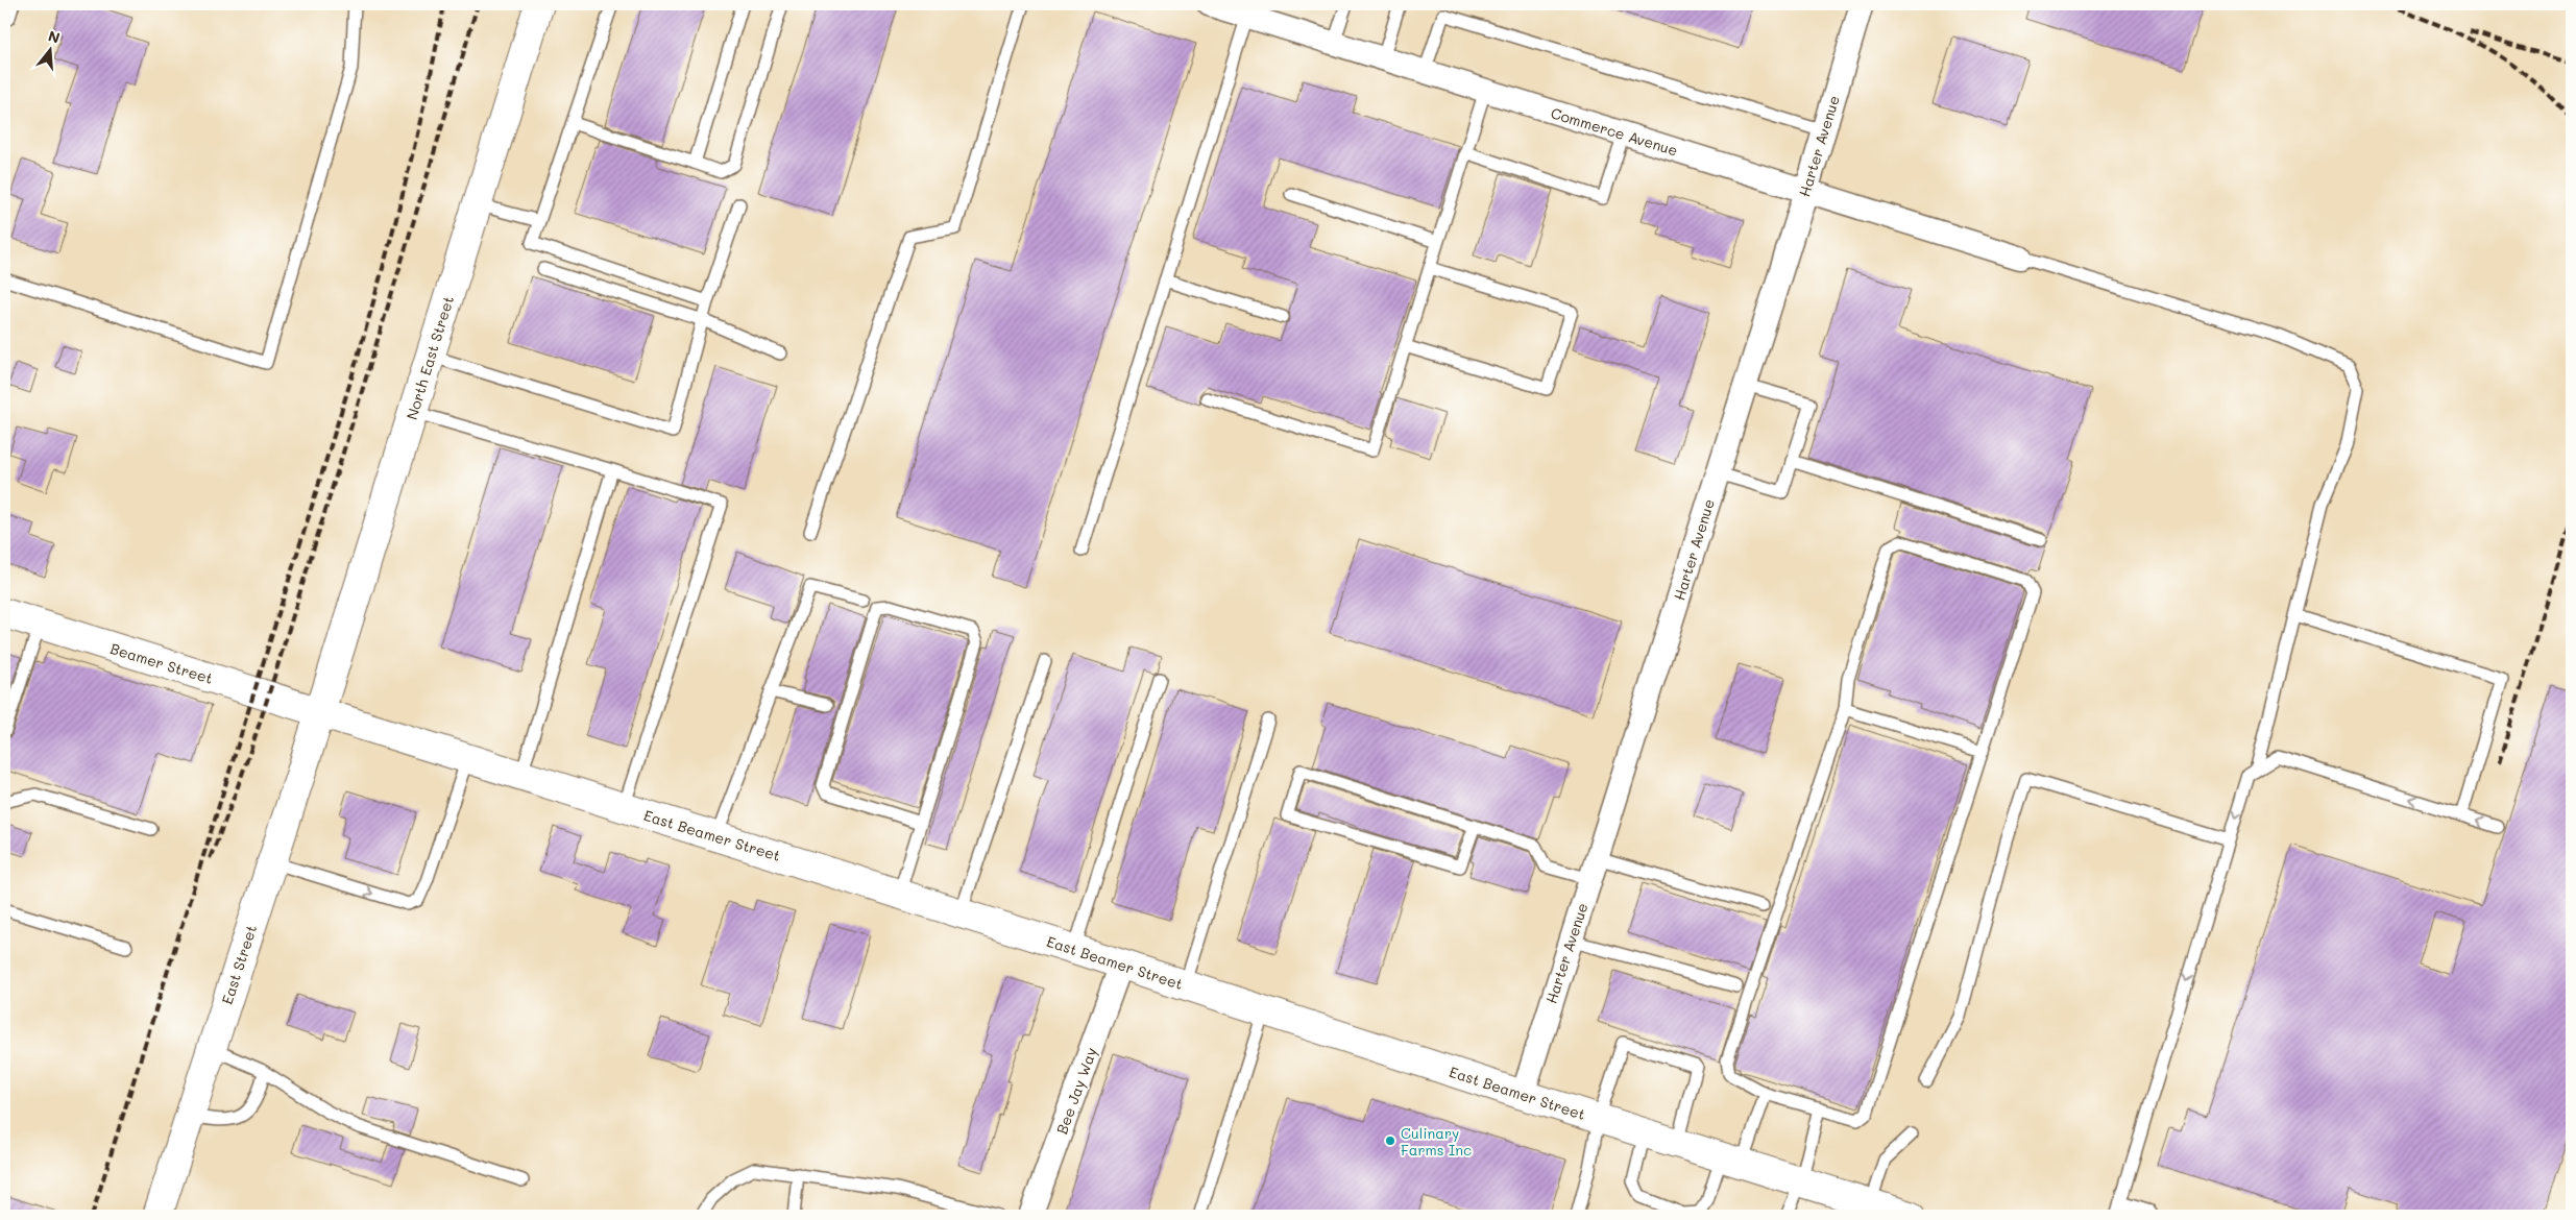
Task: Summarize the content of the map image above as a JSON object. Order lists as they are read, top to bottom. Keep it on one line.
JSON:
{"streets":{"street":["Commerce Avenue","Harter Avenue","North East Street","Beamer Street","East Beamer Street","East Street","Bee Jay Way"]},"crossings":[["Commerce Avenue","Harter Avenue"],["Harter Avenue","East Beamer Street"],["North East Street","Beamer Street"],["North East Street","East Beamer Street"],["North East Street","East Street"],["Beamer Street","East Beamer Street"],["Beamer Street","East Street"],["East Beamer Street","East Street"],["East Beamer Street","Bee Jay Way"]],"places":["Culinary Farms Inc"],"north":"top"}
